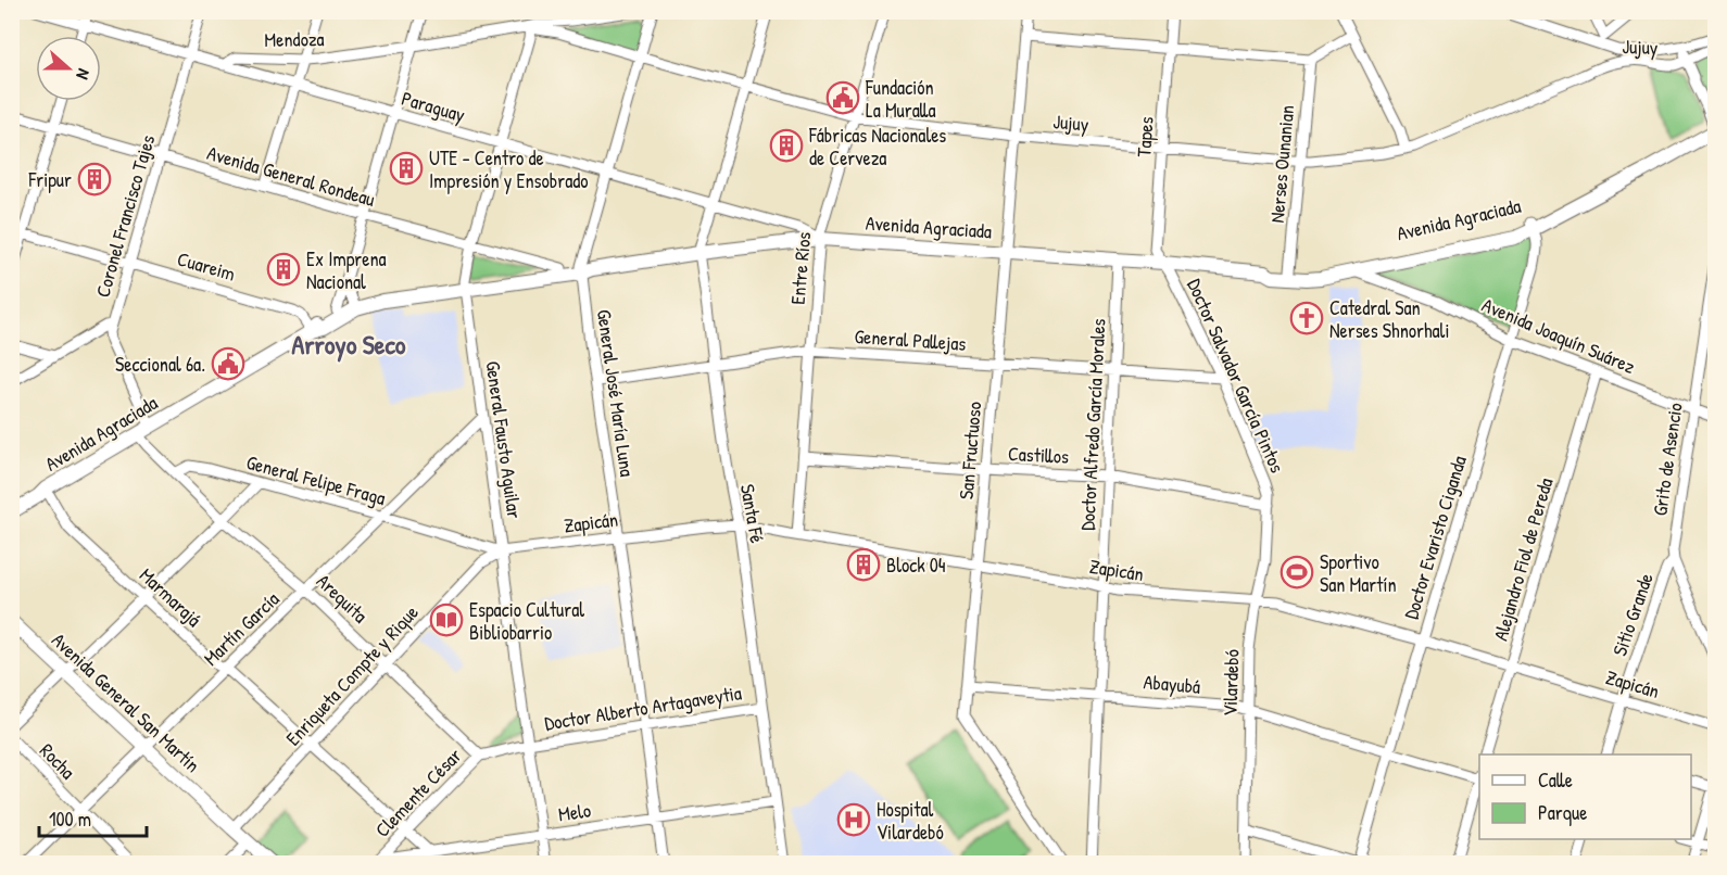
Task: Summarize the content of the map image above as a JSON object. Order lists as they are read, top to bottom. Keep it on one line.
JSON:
{"streets":{"main road":["Avenida Agraciada","Avenida General San Martín"],"street":["Mendoza","Jujuy","Paraguay","Tapes","Nerses Ounanian","Avenida General Rondeau","Coronel Francisco Tajes","Cuareim","Entre Ríos","Avenida Joaquín Suárez","General Pallejas","Doctor Salvador García Pintos","General José María Luna","Doctor Alfredo García Morales","General Fausto Aguilar","San Fructuoso","Castillos","Grito de Asencio","General Felipe Fraga","Santa Fé","Zapicán","Doctor Evaristo Ciganda","Alejandro Fiol de Pereda","Marmarajá","Arequita","Sitio Grande","Martín García","Enriqueta Compte y Rique","Vilardebó","Abayubá","Doctor Alberto Artagaveytia","Rocha","Clemente César","Melo"]},"crossings":[["Mendoza","Jujuy"],["Mendoza","Paraguay"],["Mendoza","General Fausto Aguilar"],["Jujuy","Tapes"],["Jujuy","Nerses Ounanian"],["Jujuy","Entre Ríos"],["Jujuy","General José María Luna"],["Jujuy","General Fausto Aguilar"],["Jujuy","San Fructuoso"],["Jujuy","Santa Fé"],["Paraguay","Coronel Francisco Tajes"],["Paraguay","Avenida Agraciada"],["Paraguay","Entre Ríos"],["Paraguay","General José María Luna"],["Paraguay","General Fausto Aguilar"],["Paraguay","Santa Fé"],["Tapes","Avenida Agraciada"],["Tapes","Doctor Salvador García Pintos"],["Nerses Ounanian","Avenida Agraciada"],["Avenida General Rondeau","Coronel Francisco Tajes"],["Avenida General Rondeau","Avenida Agraciada"],["Avenida General Rondeau","General Fausto Aguilar"],["Coronel Francisco Tajes","Avenida Agraciada"],["Coronel Francisco Tajes","Cuareim"],["Avenida Agraciada","Cuareim"],["Avenida Agraciada","Entre Ríos"],["Avenida Agraciada","Avenida Joaquín Suárez"],["Avenida Agraciada","Doctor Salvador García Pintos"],["Avenida Agraciada","General José María Luna"],["Avenida Agraciada","Doctor Alfredo García Morales"],["Avenida Agraciada","General Fausto Aguilar"],["Avenida Agraciada","San Fructuoso"],["Avenida Agraciada","Santa Fé"],["Avenida Agraciada","Doctor Evaristo Ciganda"],["Avenida Agraciada","Marmarajá"],["Entre Ríos","General Pallejas"],["Entre Ríos","Castillos"],["Entre Ríos","Zapicán"],["Avenida Joaquín Suárez","Grito de Asencio"],["Avenida Joaquín Suárez","Doctor Evaristo Ciganda"],["Avenida Joaquín Suárez","Alejandro Fiol de Pereda"],["General Pallejas","Doctor Salvador García Pintos"],["General Pallejas","General José María Luna"],["General Pallejas","Doctor Alfredo García Morales"],["General Pallejas","San Fructuoso"],["General Pallejas","Santa Fé"],["Doctor Salvador García Pintos","Castillos"],["Doctor Salvador García Pintos","Vilardebó"],["General José María Luna","Zapicán"],["General José María Luna","Doctor Alberto Artagaveytia"],["General José María Luna","Melo"],["Doctor Alfredo García Morales","Castillos"],["Doctor Alfredo García Morales","Zapicán"],["Doctor Alfredo García Morales","Abayubá"],["General Fausto Aguilar","General Felipe Fraga"],["General Fausto Aguilar","Zapicán"],["General Fausto Aguilar","Martín García"],["General Fausto Aguilar","Enriqueta Compte y Rique"],["General Fausto Aguilar","Doctor Alberto Artagaveytia"],["General Fausto Aguilar","Clemente César"],["General Fausto Aguilar","Melo"],["San Fructuoso","Castillos"],["San Fructuoso","Zapicán"],["San Fructuoso","Abayubá"],["Castillos","Vilardebó"],["Grito de Asencio","Sitio Grande"],["General Felipe Fraga","Zapicán"],["General Felipe Fraga","Arequita"],["General Felipe Fraga","Martín García"],["General Felipe Fraga","Enriqueta Compte y Rique"],["Santa Fé","Zapicán"],["Santa Fé","Doctor Alberto Artagaveytia"],["Santa Fé","Melo"],["Zapicán","Doctor Evaristo Ciganda"],["Zapicán","Alejandro Fiol de Pereda"],["Zapicán","Sitio Grande"],["Zapicán","Enriqueta Compte y Rique"],["Zapicán","Vilardebó"],["Doctor Evaristo Ciganda","Abayubá"],["Marmarajá","Martín García"],["Marmarajá","Enriqueta Compte y Rique"],["Marmarajá","Clemente César"],["Marmarajá","Melo"],["Arequita","Martín García"],["Arequita","Enriqueta Compte y Rique"],["Arequita","Clemente César"],["Martín García","Avenida General San Martín"],["Martín García","Rocha"],["Enriqueta Compte y Rique","Avenida General San Martín"],["Vilardebó","Abayubá"],["Doctor Alberto Artagaveytia","Clemente César"],["Clemente César","Melo"]],"districts":["Arroyo Seco"],"places":{"public building":["Fundación La Muralla","Seccional 6a."],"building":["Fábricas Nacionales de Cerveza","UTE - Centro de Impresión y Ensobrado","Fripur","Ex Imprena Nacional","Block 04"],"church":["Catedral San Nerses Shnorhali"],"sports":["Sportivo San Martín"],"library":["Espacio Cultural Bibliobarrio"],"hospital":["Hospital Vilardebó"]},"legend":["Calle","Parque"],"scale_bar":"100 m","north":"right"}
